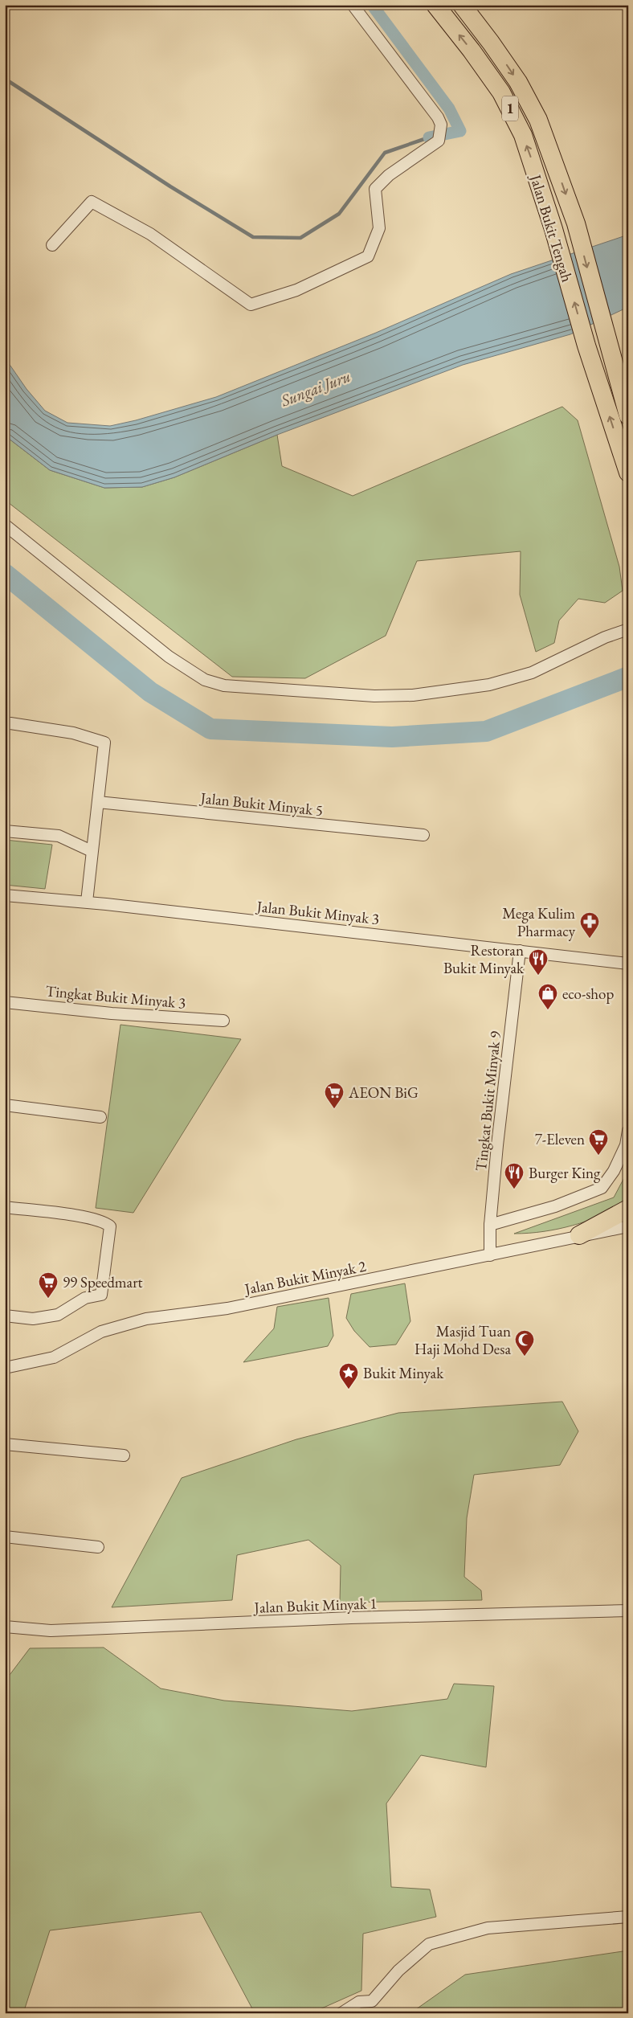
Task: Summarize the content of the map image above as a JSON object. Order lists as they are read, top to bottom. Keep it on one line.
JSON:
{"streets":{"highway":["1","Jalan Bukit Tengah"],"street":["Jalan Bukit Minyak 5","Jalan Bukit Minyak 3","Tingkat Bukit Minyak 3","Tingkat Bukit Minyak 9","Jalan Bukit Minyak 2","Jalan Bukit Minyak 1"]},"crossings":[["Jalan Bukit Minyak 3","Tingkat Bukit Minyak 9"],["Tingkat Bukit Minyak 9","Jalan Bukit Minyak 2"]],"water":["Sungai Juru"],"places":{"pharmacy":["Mega Kulim Pharmacy"],"restaurant":["Restoran Bukit Minyak","Burger King"],"shop":["eco-shop"],"supermarket":["AEON BiG","7-Eleven","99 Speedmart"],"mosque":["Masjid Tuan Haji Mohd Desa"],"place":["Bukit Minyak"]}}
